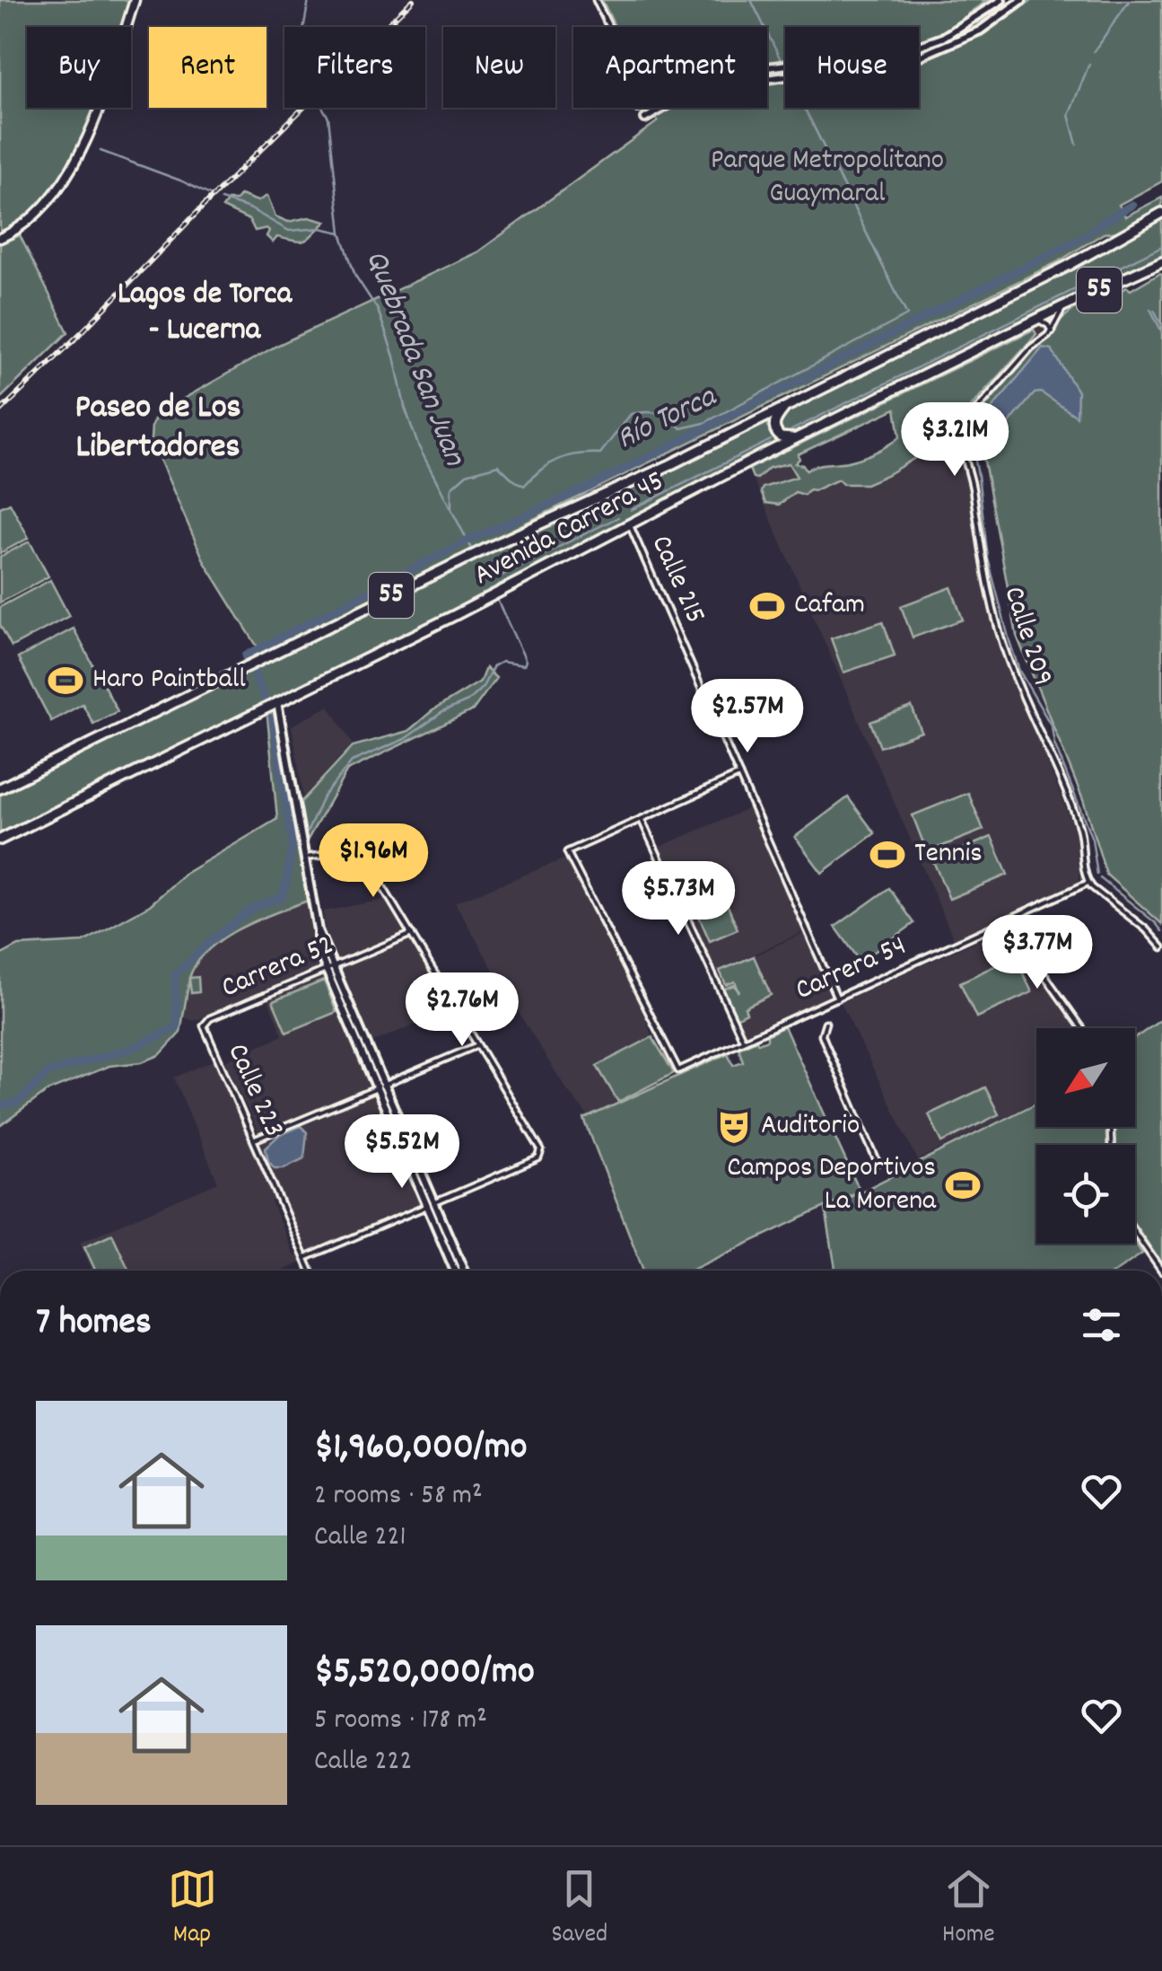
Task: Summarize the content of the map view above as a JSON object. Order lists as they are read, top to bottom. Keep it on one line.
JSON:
{"streets":{"highway":["55","Avenida Carrera 45"],"street":["Calle 215","Calle 209","Carrera 52","Carrera 54","Calle 223"]},"crossings":[["Avenida Carrera 45","Calle 215"],["Avenida Carrera 45","Calle 209"],["Calle 215","Carrera 54"],["Calle 209","Carrera 54"],["Carrera 52","Calle 223"]],"districts":["Lagos de Torca - Lucerna","Paseo de Los Libertadores"],"water":["Quebrada San Juan","Río Torca"],"parks":["Parque Metropolitano Guaymaral"],"places":{"sports":["Cafam","Haro Paintball","Tennis","Campos Deportivos La Morena"],"theatre":["Auditorio"]},"north":"bottom left","page":{"chip":["Buy","Rent","Filters","New","Apartment","House"],"price":["$3.21M","$2.57M","$1.96M","$5.73M","$3.77M","$2.76M","$5.52M"],"heading":"7 homes","list":[{"name":"$1,960,000/mo","note":"2 rooms · 58 m² · Calle 221"},{"name":"$5,520,000/mo","note":"5 rooms · 178 m² · Calle 222"}],"tabs":["Map","Saved","Home"]}}
